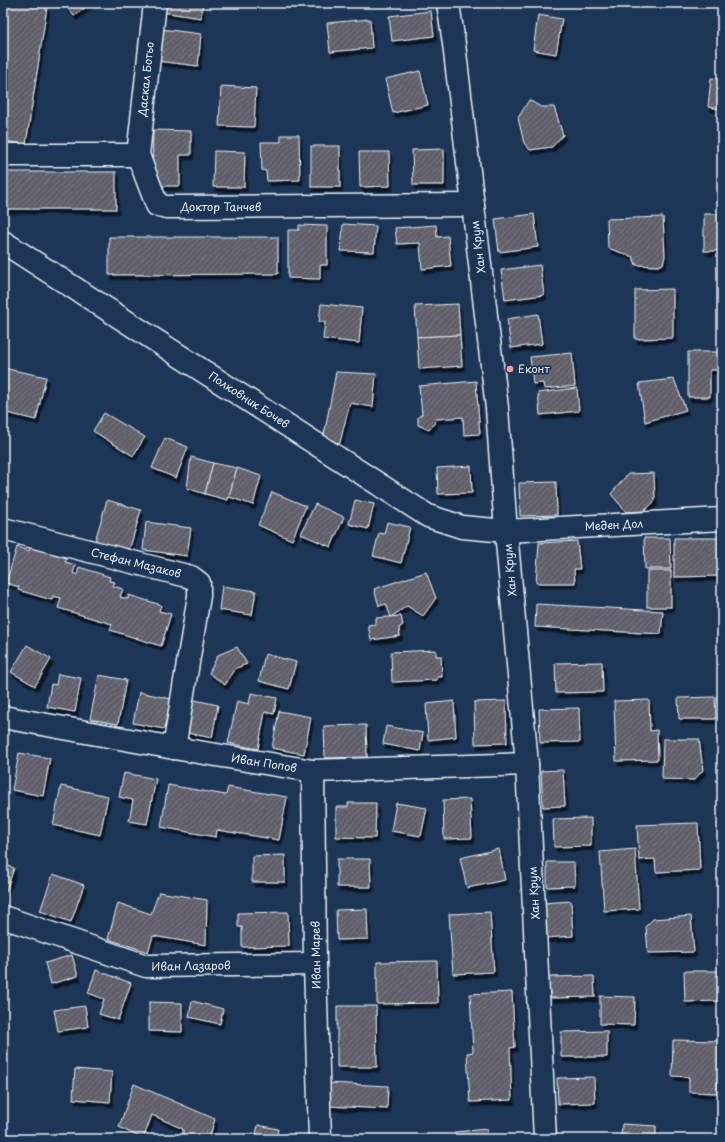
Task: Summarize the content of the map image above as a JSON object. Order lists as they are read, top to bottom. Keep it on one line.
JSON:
{"streets":{"street":["Даскал Ботьо","Доктор Танчев","Хан Крум","Полковник Бочев","Меден Дол","Стефан Мазаков","Иван Попов","Иван Марев","Иван Лазаров"]},"crossings":[["Даскал Ботьо","Доктор Танчев"],["Доктор Танчев","Хан Крум"],["Хан Крум","Полковник Бочев"],["Хан Крум","Меден Дол"],["Хан Крум","Иван Попов"],["Полковник Бочев","Меден Дол"],["Стефан Мазаков","Иван Попов"],["Иван Попов","Иван Марев"],["Иван Марев","Иван Лазаров"]],"places":["Еконт"]}
